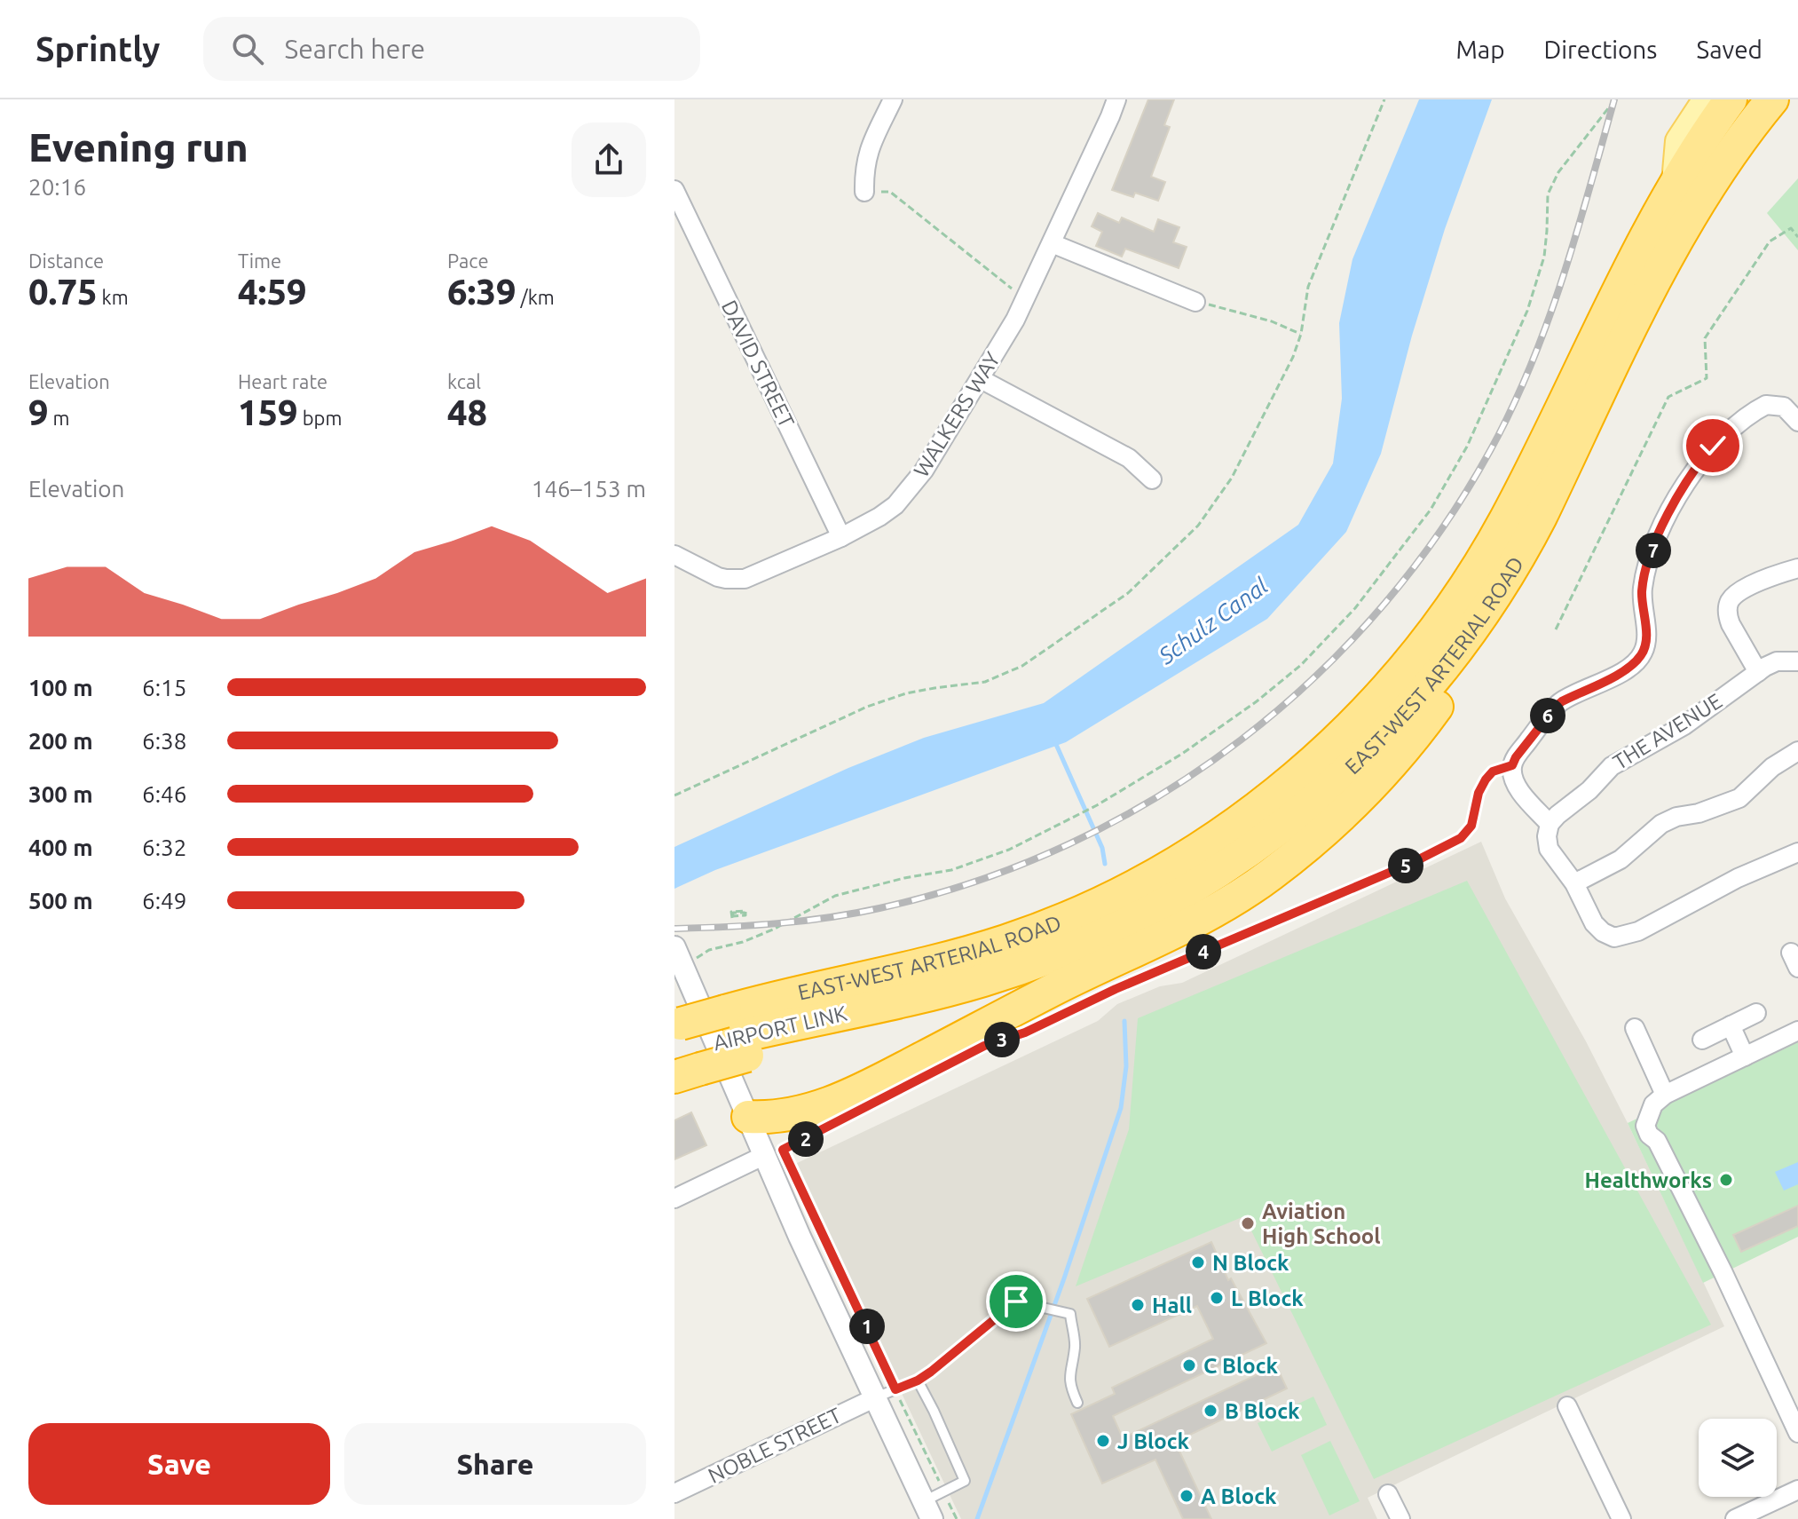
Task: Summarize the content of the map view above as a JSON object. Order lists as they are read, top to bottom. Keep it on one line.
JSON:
{"streets":{"highway":["EAST-WEST ARTERIAL ROAD","AIRPORT LINK"],"street":["DAVID STREET","WALKERS WAY","THE AVENUE","NOBLE STREET"]},"crossings":[["DAVID STREET","WALKERS WAY"],["EAST-WEST ARTERIAL ROAD","AIRPORT LINK"]],"water":["Schulz Canal"],"places":["Healthworks","Aviation High School","N Block","L Block","Hall","C Block","B Block","J Block","A Block"],"page":{"header":"Sprintly","search":"Search here","nav":["Map","Directions","Saved"],"heading":["Evening run","20:16"],"stats":[["Distance","0.75 km"],["Time","4:59"],["Pace","6:39 /km"],["Elevation","9 m"],["Heart rate","159 bpm"],["kcal","48"]],"chart":["Elevation","146–153 m"],"pins":["7","6","5","4","3","2","1"],"list":[{"name":"100 m","note":"6:15"},{"name":"200 m","note":"6:38"},{"name":"300 m","note":"6:46"},{"name":"400 m","note":"6:32"},{"name":"500 m","note":"6:49"}],"buttons":["Save","Share"]}}
